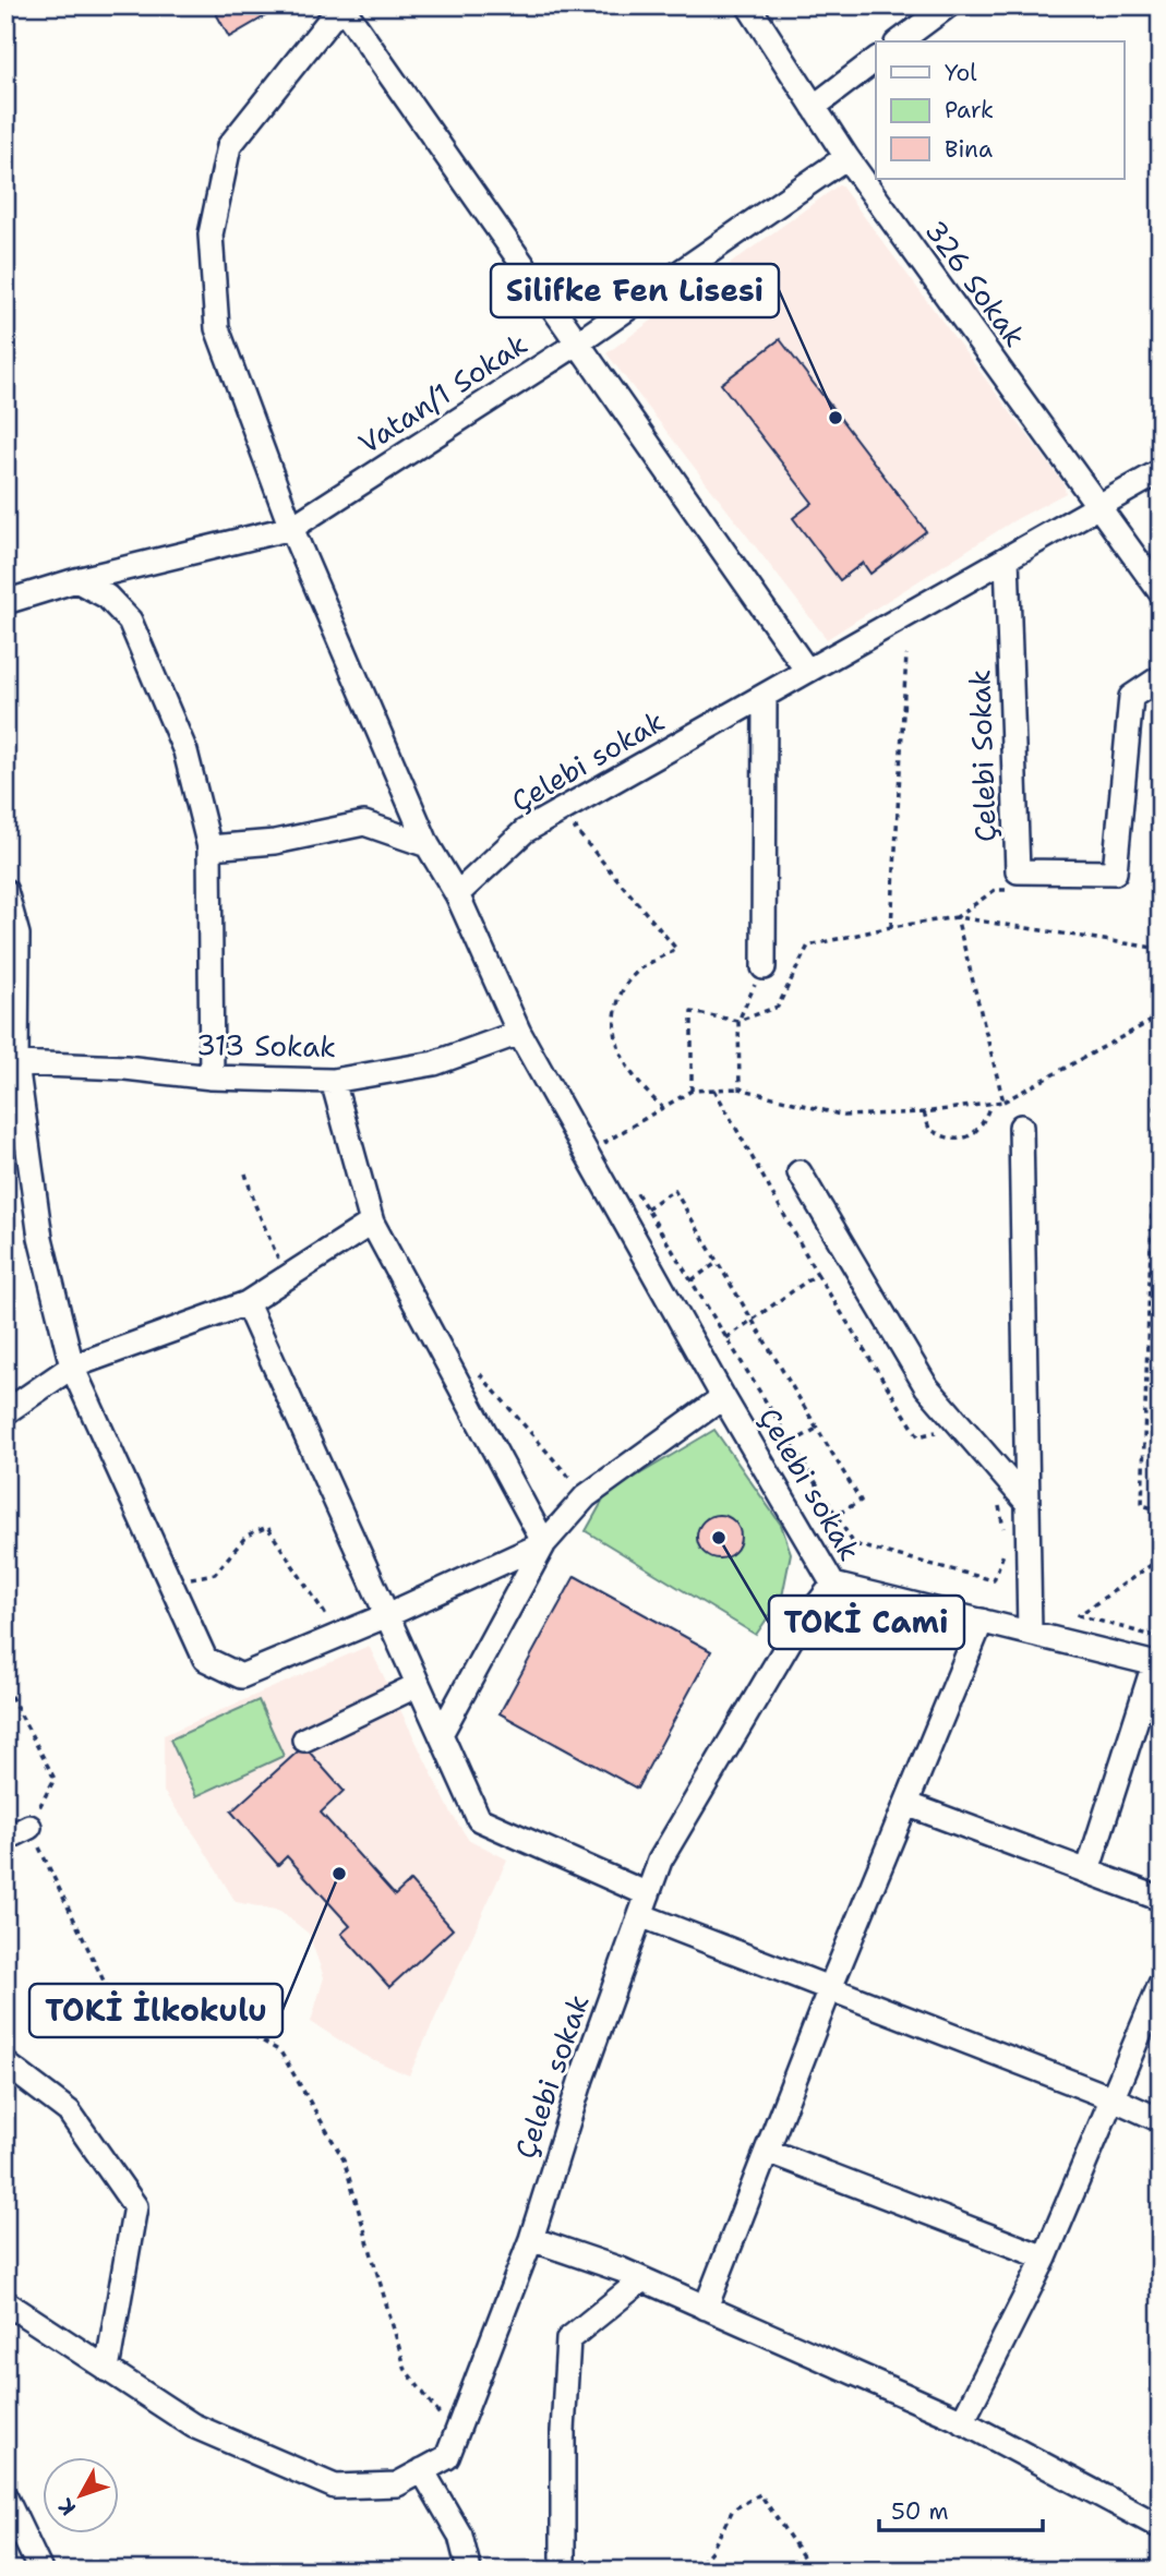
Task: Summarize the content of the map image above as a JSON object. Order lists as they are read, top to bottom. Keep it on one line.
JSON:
{"streets":{"street":["326 Sokak","Vatan/1 Sokak","Çelebi Sokak","Çelebi sokak","313 Sokak"]},"crossings":[["326 Sokak","Vatan/1 Sokak"],["326 Sokak","Çelebi sokak"],["Çelebi Sokak","Çelebi sokak"],["Çelebi sokak","313 Sokak"]],"places":["Silifke Fen Lisesi","TOKİ Cami","TOKİ İlkokulu"],"legend":["Yol","Park","Bina"],"scale_bar":"50 m","north":"bottom left"}
